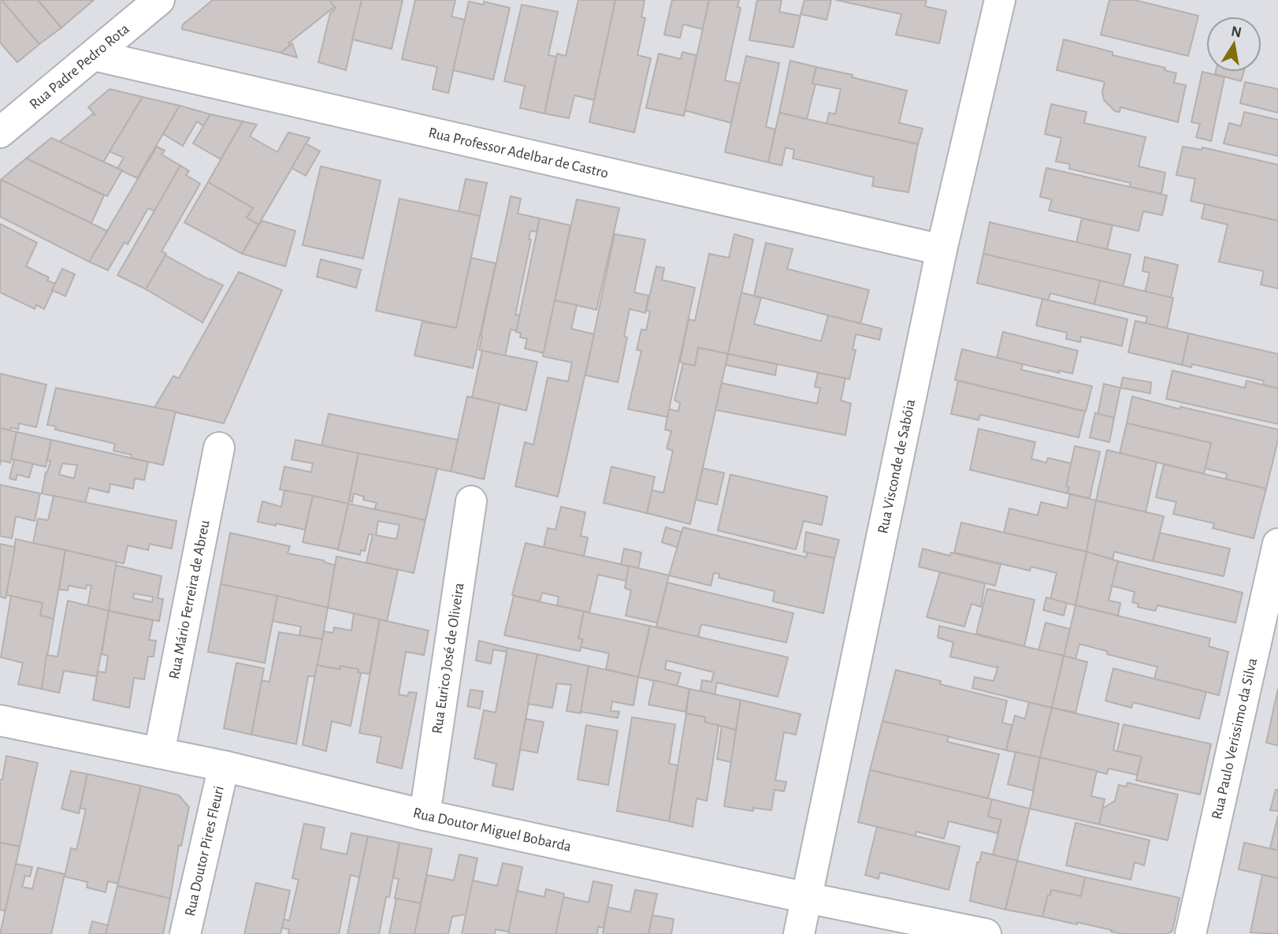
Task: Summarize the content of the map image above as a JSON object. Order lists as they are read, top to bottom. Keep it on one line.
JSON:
{"streets":{"street":["Rua Padre Pedro Rota","Rua Professor Adelbar de Castro","Rua Visconde de Sabóia","Rua Mário Ferreira de Abreu","Rua Eurico José de Oliveira","Rua Paulo Verissimo da Silva","Rua Doutor Miguel Bobarda","Rua Doutor Pires Fleuri"]},"crossings":[["Rua Padre Pedro Rota","Rua Professor Adelbar de Castro"],["Rua Professor Adelbar de Castro","Rua Visconde de Sabóia"],["Rua Visconde de Sabóia","Rua Doutor Miguel Bobarda"],["Rua Mário Ferreira de Abreu","Rua Doutor Miguel Bobarda"],["Rua Eurico José de Oliveira","Rua Doutor Miguel Bobarda"],["Rua Doutor Miguel Bobarda","Rua Doutor Pires Fleuri"]],"north":"top"}
